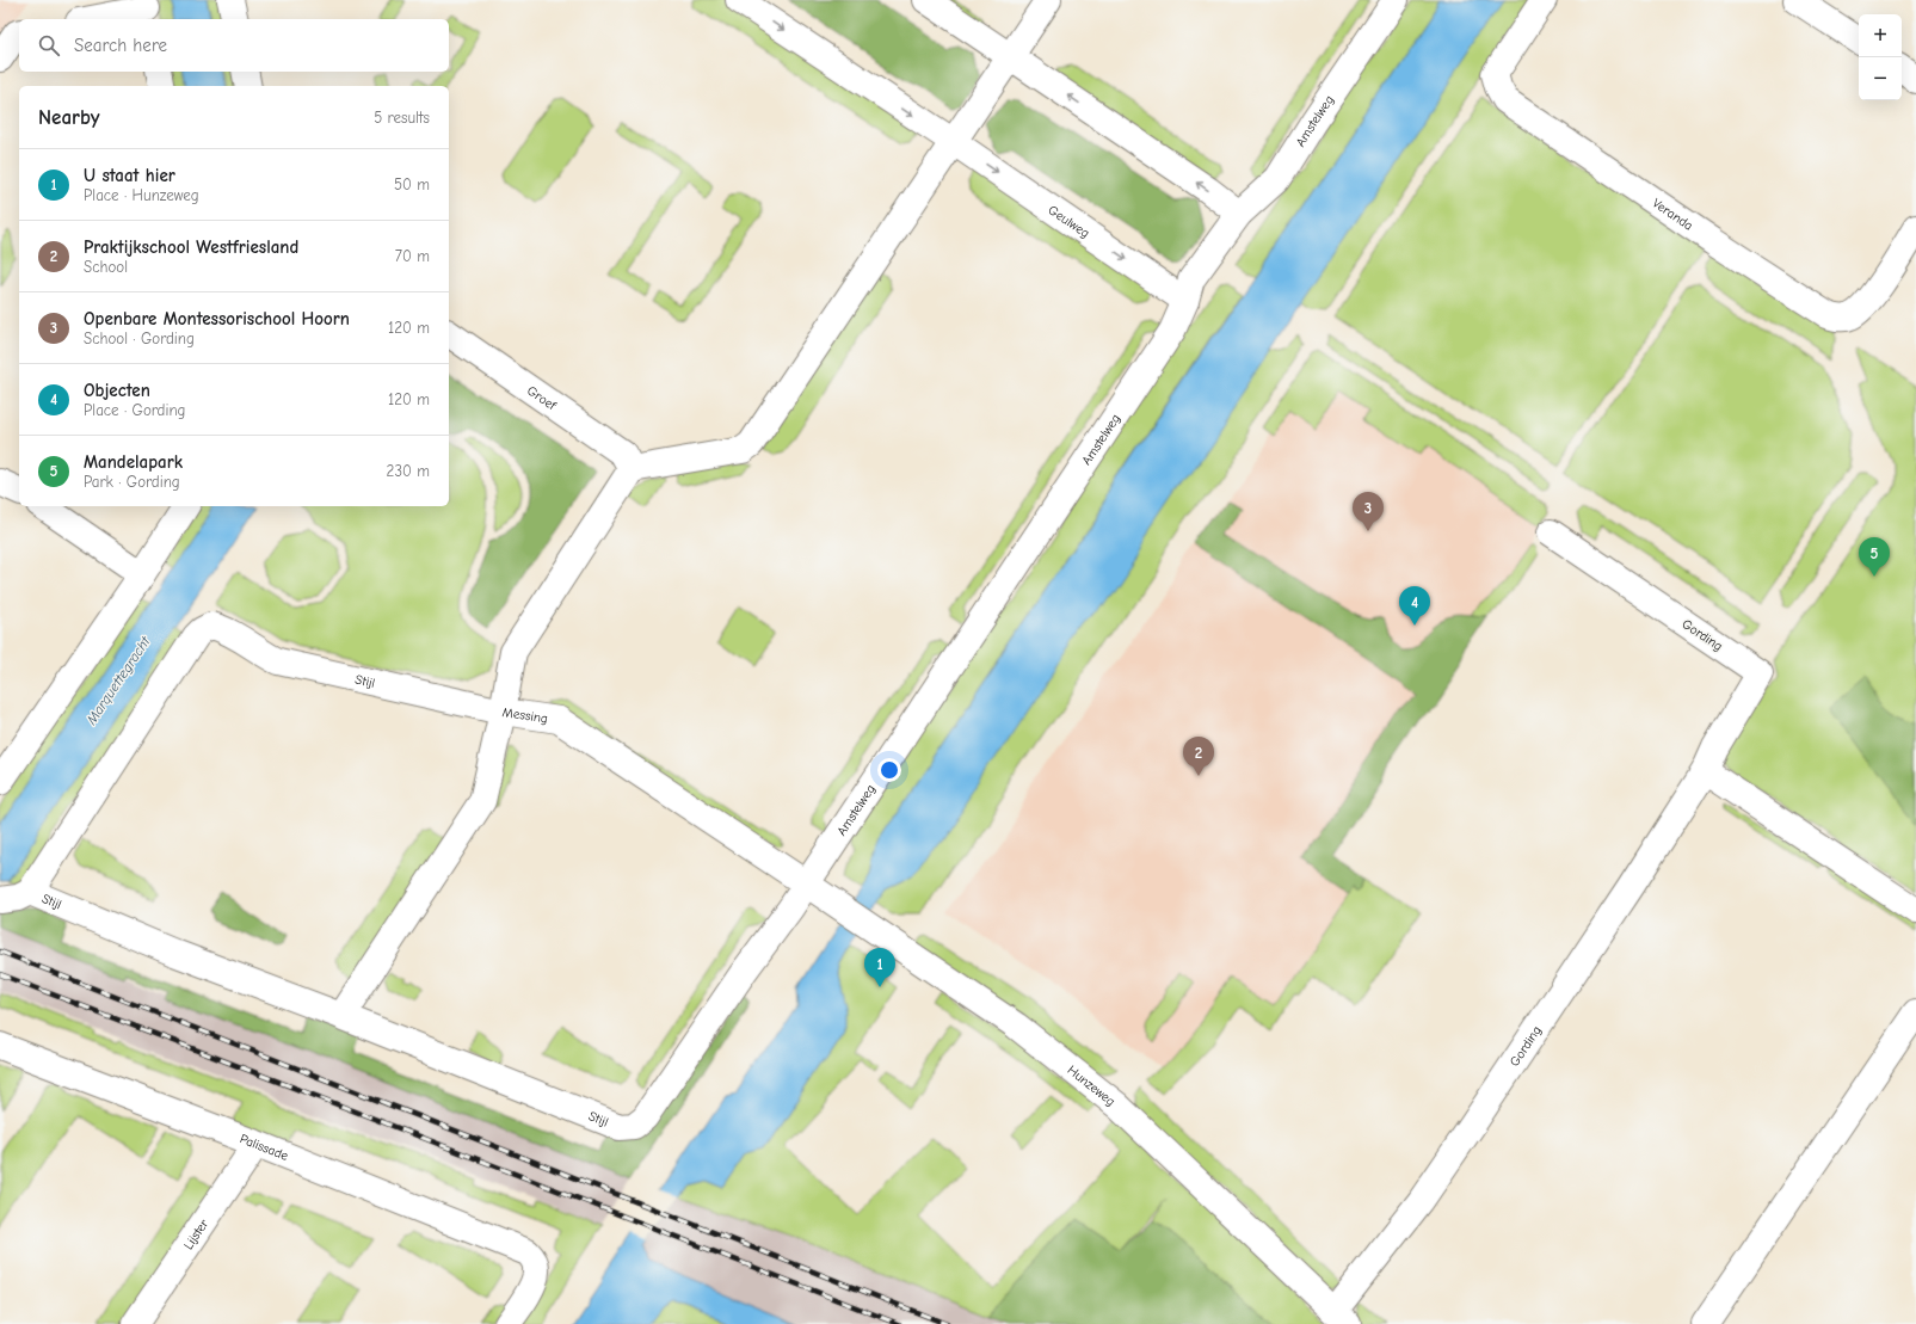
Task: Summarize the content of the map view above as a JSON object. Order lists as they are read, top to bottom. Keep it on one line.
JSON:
{"streets":{"street":["Amstelweg","Veranda","Geulweg","Groef","Gording","Stijl","Messing","Hunzeweg","Palissade","Lijster"]},"crossings":[["Amstelweg","Geulweg"],["Amstelweg","Stijl"],["Amstelweg","Messing"],["Amstelweg","Hunzeweg"],["Groef","Messing"],["Gording","Hunzeweg"],["Stijl","Messing"],["Stijl","Hunzeweg"],["Messing","Hunzeweg"],["Palissade","Lijster"]],"water":["Marquettegracht"],"page":{"map_buttons":["+","−"],"search":"Search here","heading":["Nearby","5 results"],"list":[{"mark":"1","name":"U staat hier","note":"Place · Hunzeweg","value":"50 m"},{"mark":"2","name":"Praktijkschool Westfriesland","note":"School","value":"70 m"},{"mark":"3","name":"Openbare Montessorischool Hoorn","note":"School · Gording","value":"120 m"},{"mark":"4","name":"Objecten","note":"Place · Gording","value":"120 m"},{"mark":"5","name":"Mandelapark","note":"Park · Gording","value":"230 m"}],"pins":["3","5","4","2","1"]}}
